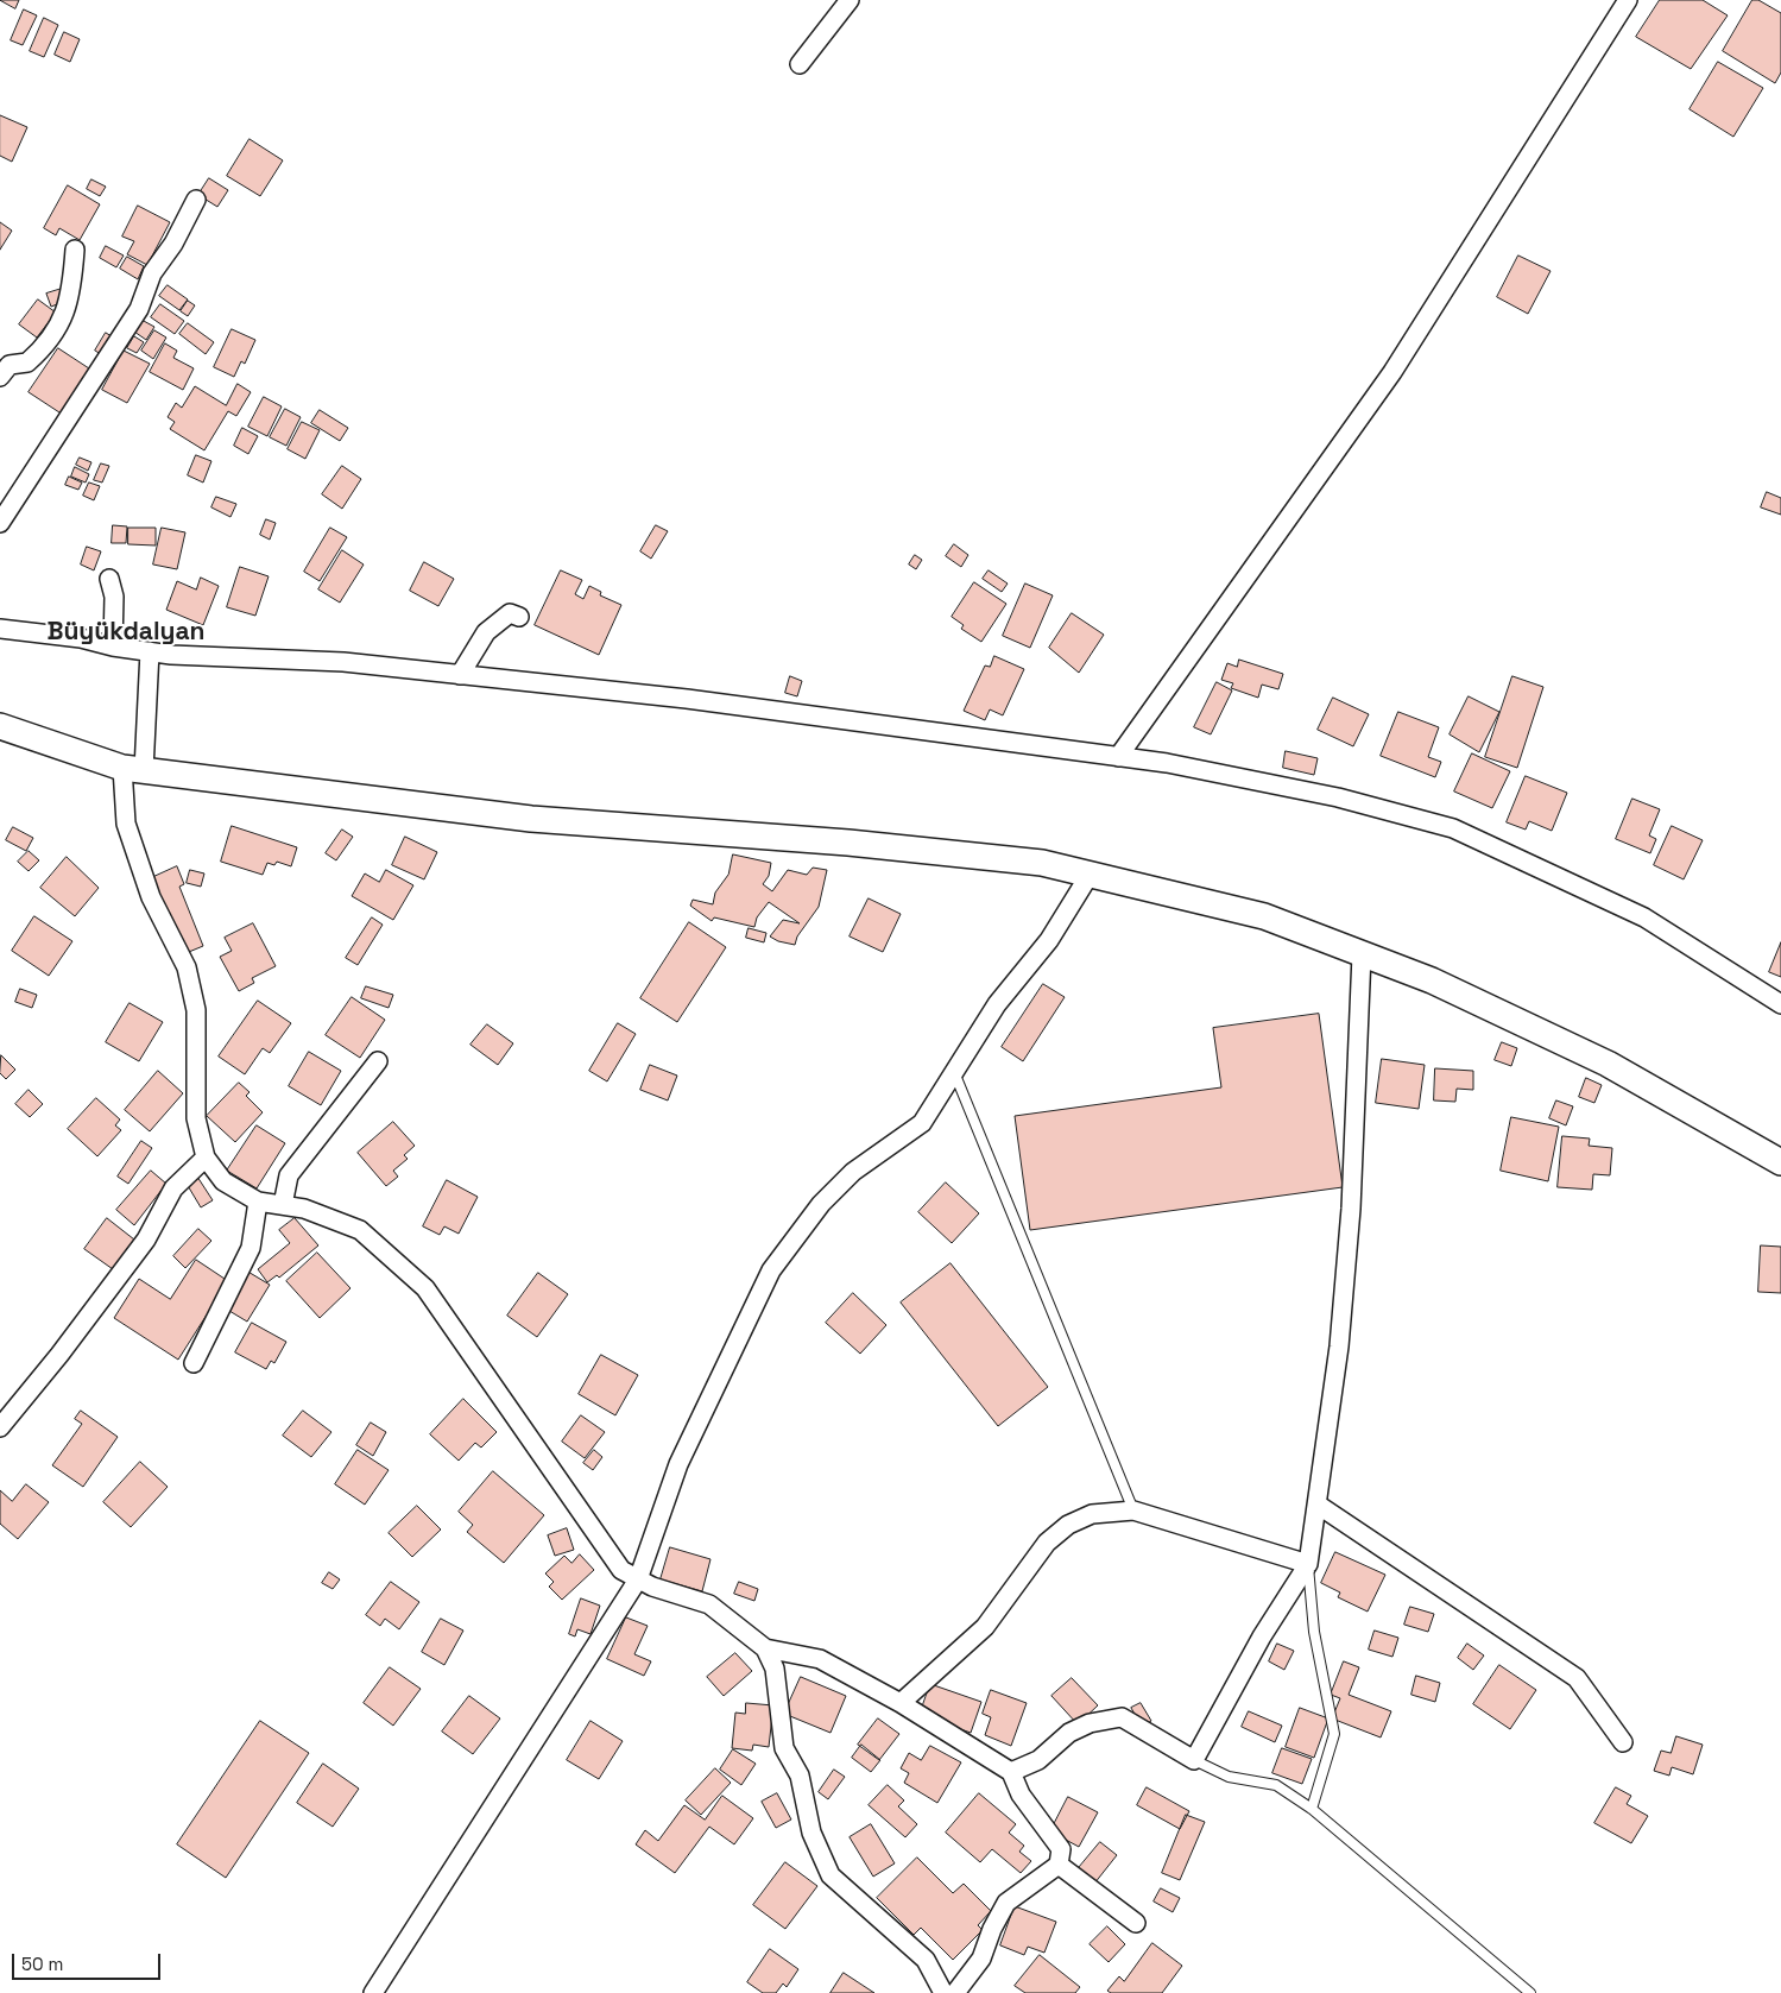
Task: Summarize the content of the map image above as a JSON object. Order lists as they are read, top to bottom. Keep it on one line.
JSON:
{"districts":["Büyükdalyan"],"scale_bar":"50 m"}
